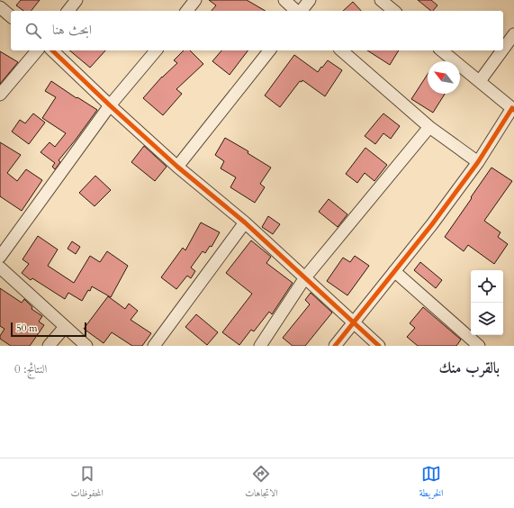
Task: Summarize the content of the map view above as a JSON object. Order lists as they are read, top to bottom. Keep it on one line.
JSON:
{"scale_bar":"50 m","north":"top left","page":{"search":"ابحث هنا","scale":"50 m","heading":["بالقرب منك","النتائج: 0"],"nav":["الخريطة","الاتجاهات","المحفوظات"]}}
